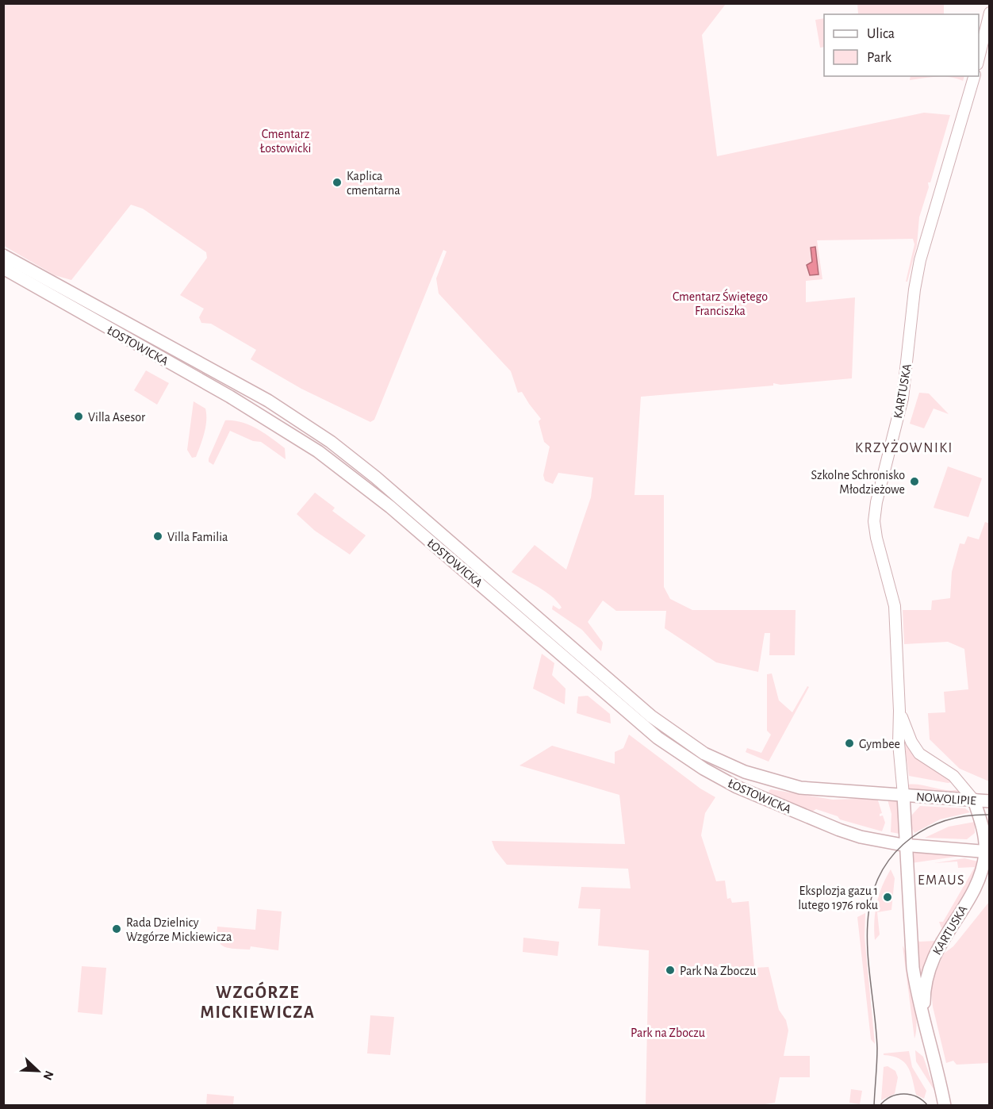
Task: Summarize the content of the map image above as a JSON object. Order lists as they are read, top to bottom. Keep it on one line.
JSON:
{"streets":{"main road":["ŁOSTOWICKA","KARTUSKA","NOWOLIPIE"]},"crossings":[["ŁOSTOWICKA","KARTUSKA"],["ŁOSTOWICKA","NOWOLIPIE"],["KARTUSKA","NOWOLIPIE"]],"districts":["KRZYŻOWNIKI","EMAUS","WZGÓRZE MICKIEWICZA"],"parks":["Cmentarz Łostowicki","Cmentarz Świętego Franciszka","Park na Zboczu"],"places":["Kaplica cmentarna","Villa Asesor","Szkolne Schronisko Młodzieżowe","Villa Familia","Gymbee","Eksplozja gazu 1 lutego 1976 roku","Rada Dzielnicy Wzgórze Mickiewicza","Park Na Zboczu"],"legend":["Ulica","Park"],"north":"bottom right"}
